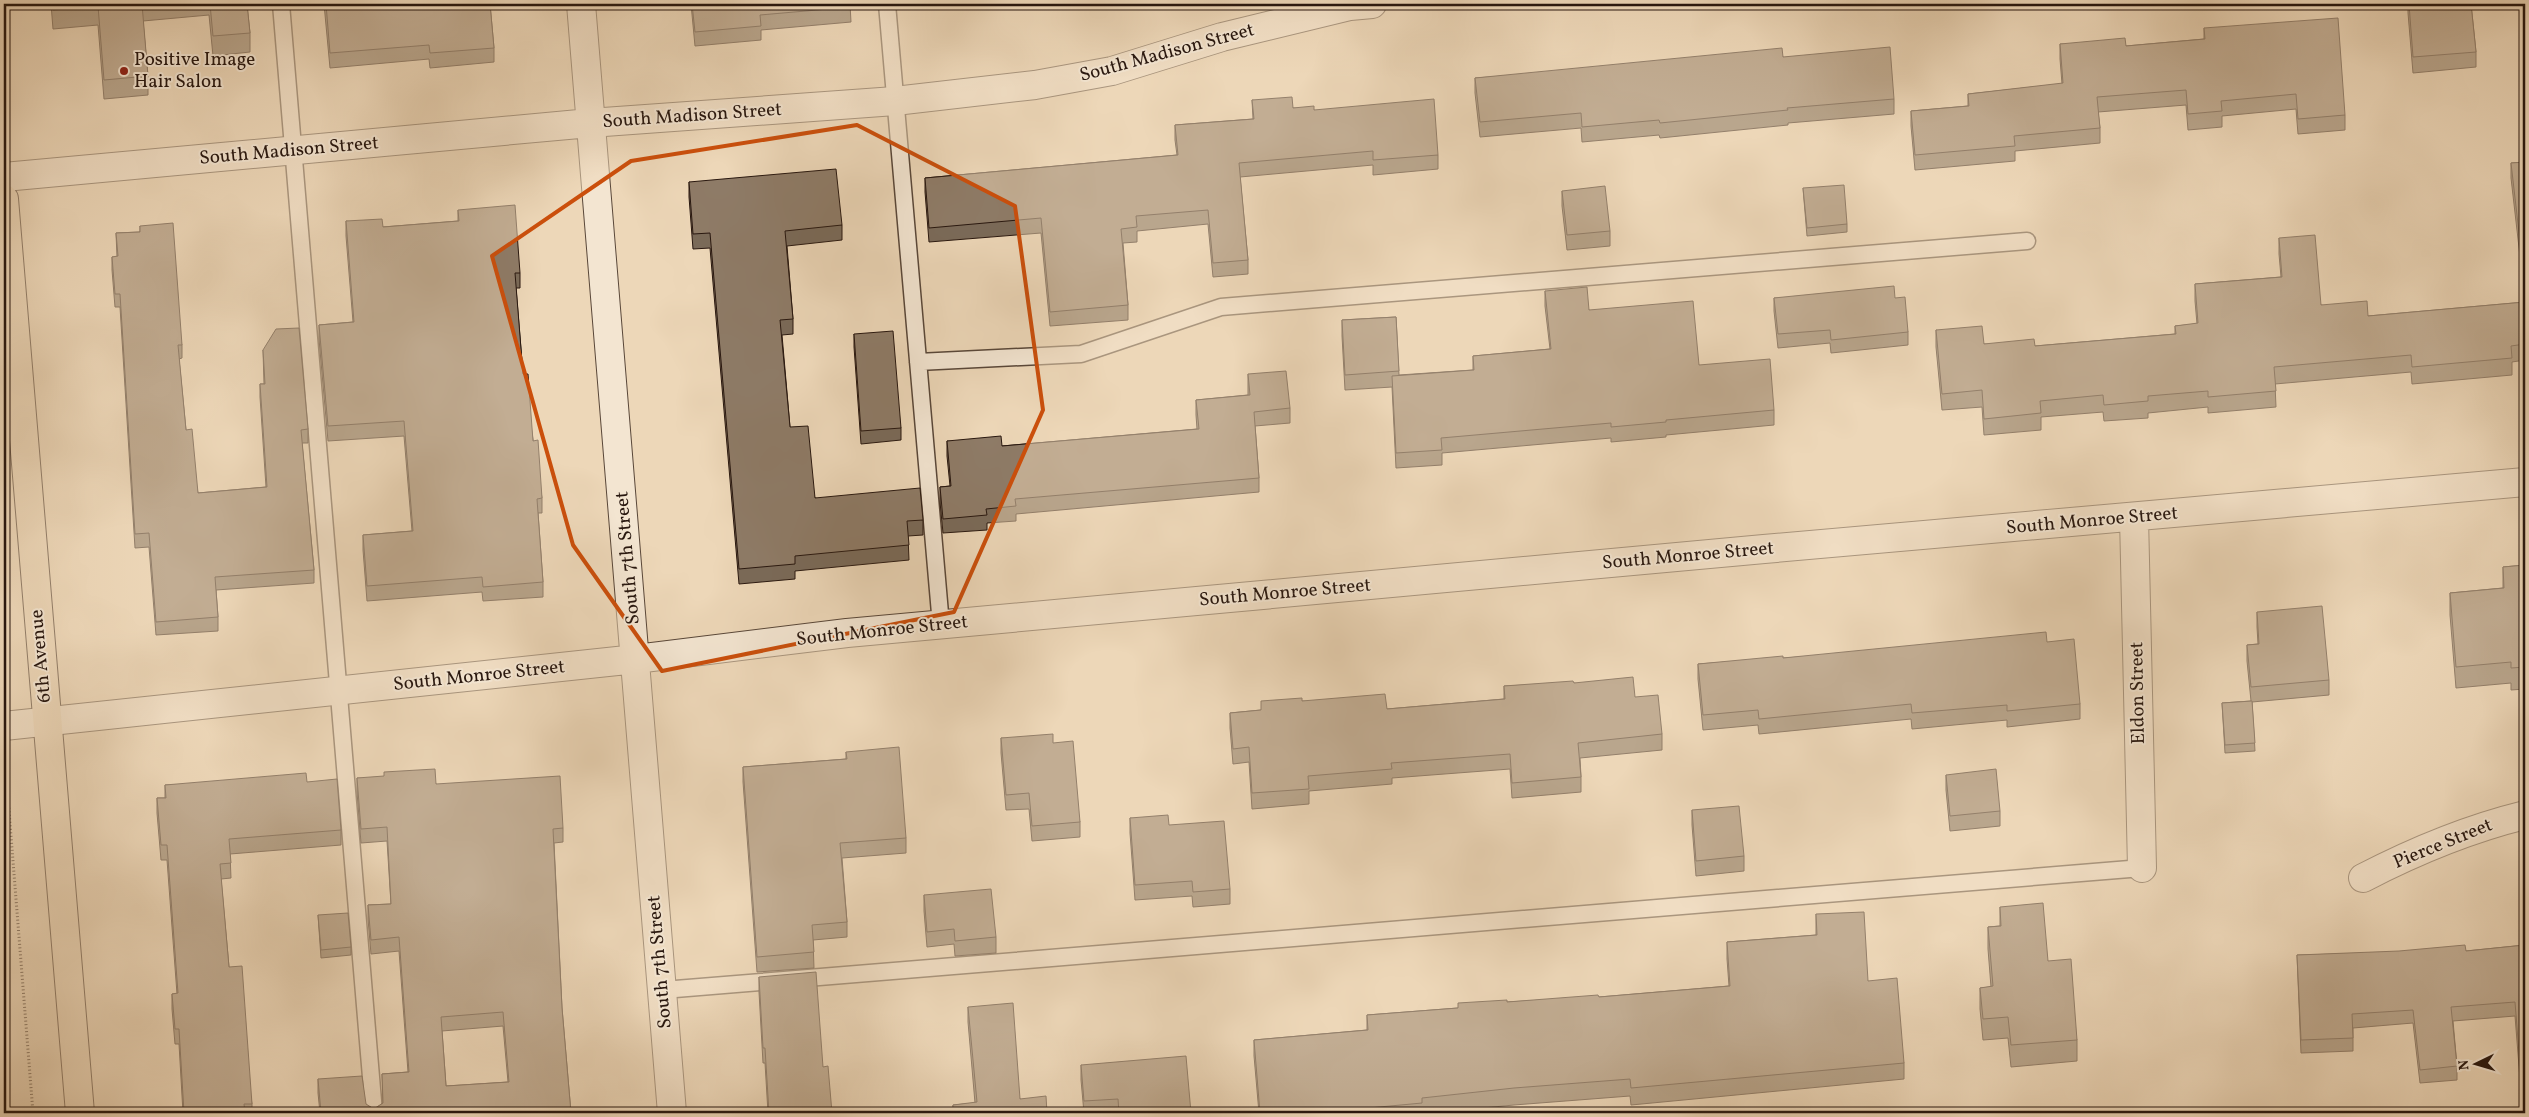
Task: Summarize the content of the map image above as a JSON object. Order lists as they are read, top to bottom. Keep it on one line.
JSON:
{"streets":{"main road":["6th Avenue"],"street":["South Madison Street","South Monroe Street","South 7th Street","Eldon Street","Pierce Street"]},"crossings":[["South Madison Street","South 7th Street"],["South Monroe Street","South 7th Street"],["South Monroe Street","6th Avenue"],["South Monroe Street","Eldon Street"]],"places":["Positive Image Hair Salon"],"north":"left"}
